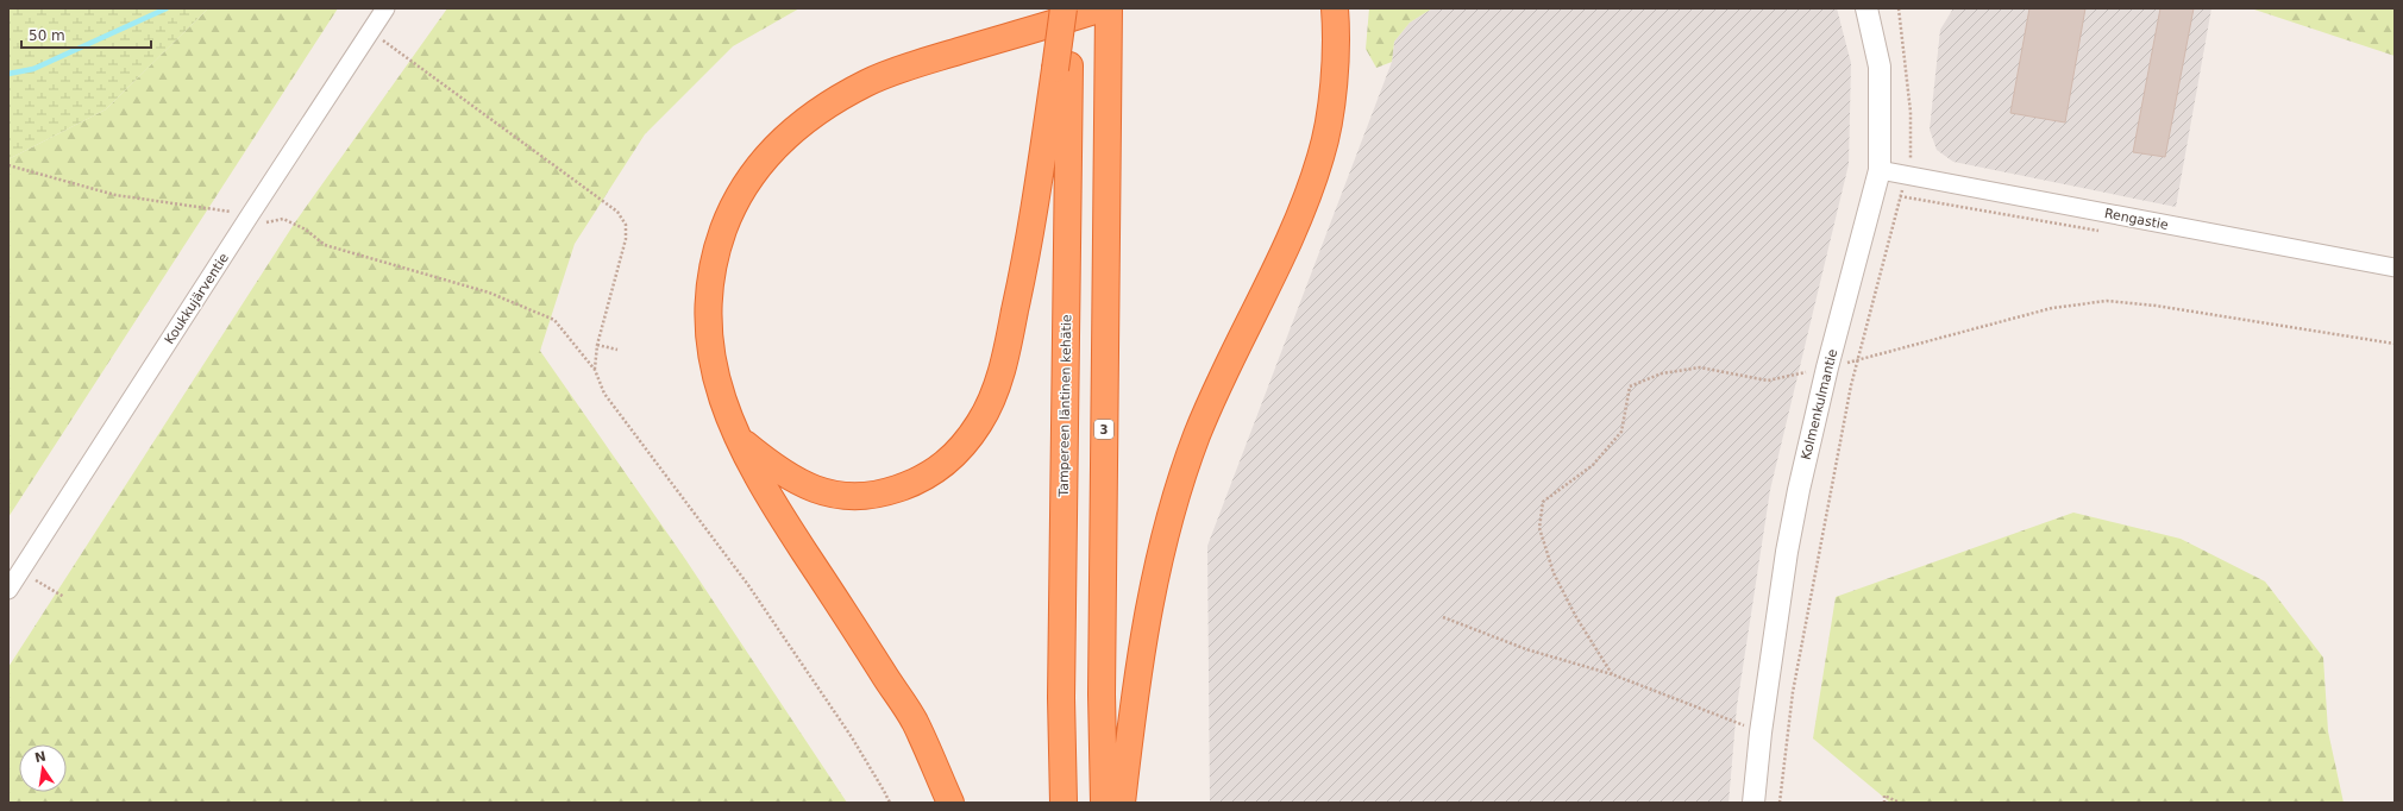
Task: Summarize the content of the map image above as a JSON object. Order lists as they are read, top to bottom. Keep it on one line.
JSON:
{"streets":{"highway":["Tampereen läntinen kehätie","3"],"street":["Rengastie","Koukkujärventie","Kolmenkulmantie"]},"crossings":[["Rengastie","Kolmenkulmantie"]],"scale_bar":"50 m","north":"top"}
